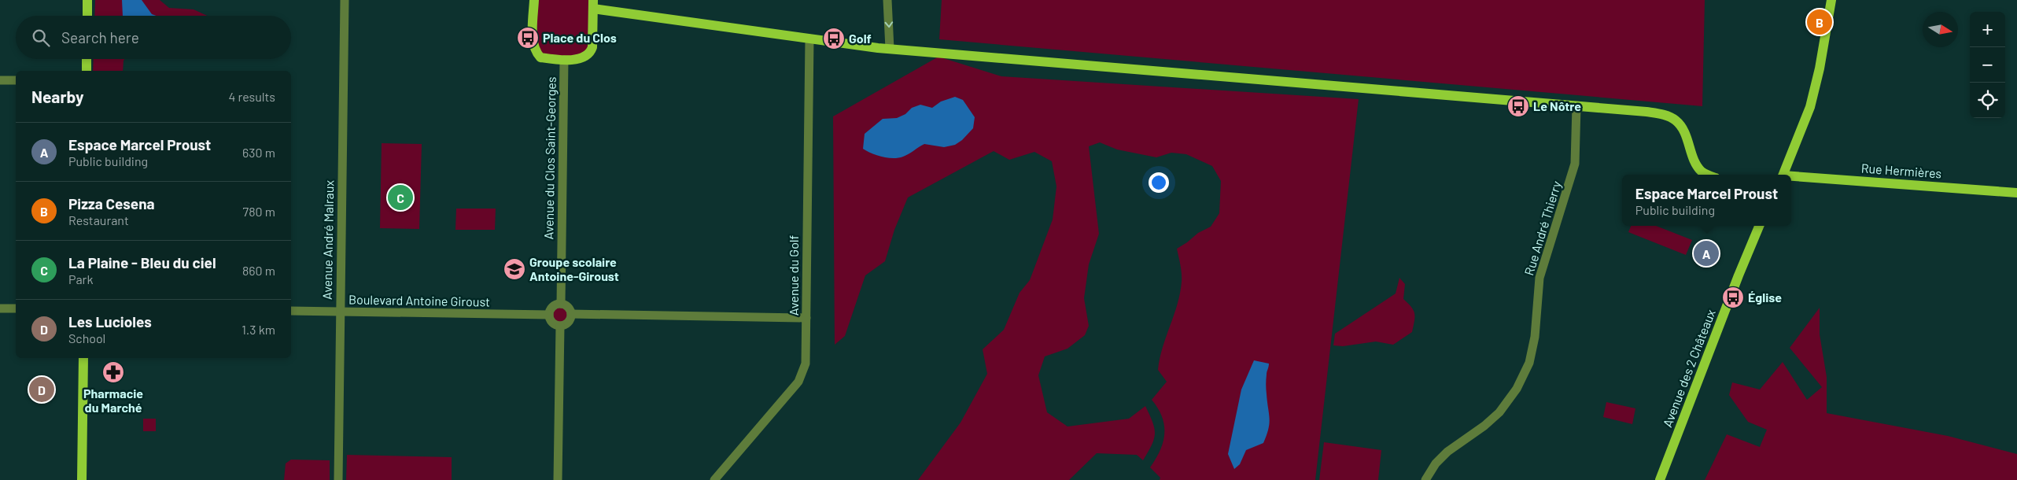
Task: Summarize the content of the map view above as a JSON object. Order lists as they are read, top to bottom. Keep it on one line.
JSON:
{"streets":{"main road":["Rue Hermières","Avenue des 2 Châteaux"],"street":["Avenue du Clos Saint-Georges","Rue André Thierry","Avenue André Malraux","Avenue du Golf","Boulevard Antoine Giroust"]},"crossings":[["Avenue du Clos Saint-Georges","Boulevard Antoine Giroust"],["Avenue André Malraux","Boulevard Antoine Giroust"]],"places":{"bus stop":["Place du Clos","Golf","Le Nôtre","Église"],"school or university":["Groupe scolaire Antoine-Giroust"],"pharmacy":["Pharmacie du Marché"]},"north":"right","page":{"pins":["B","C","A","D"],"map_buttons":["+","−"],"search":"Search here","heading":["Nearby","4 results"],"list":[{"mark":"A","name":"Espace Marcel Proust","note":"Public building","value":"630 m"},{"mark":"B","name":"Pizza Cesena","note":"Restaurant","value":"780 m"},{"mark":"C","name":"La Plaine - Bleu du ciel","note":"Park","value":"860 m"},{"mark":"D","name":"Les Lucioles","note":"School","value":"1.3 km"}],"popup":["Espace Marcel Proust","Public building"]}}
